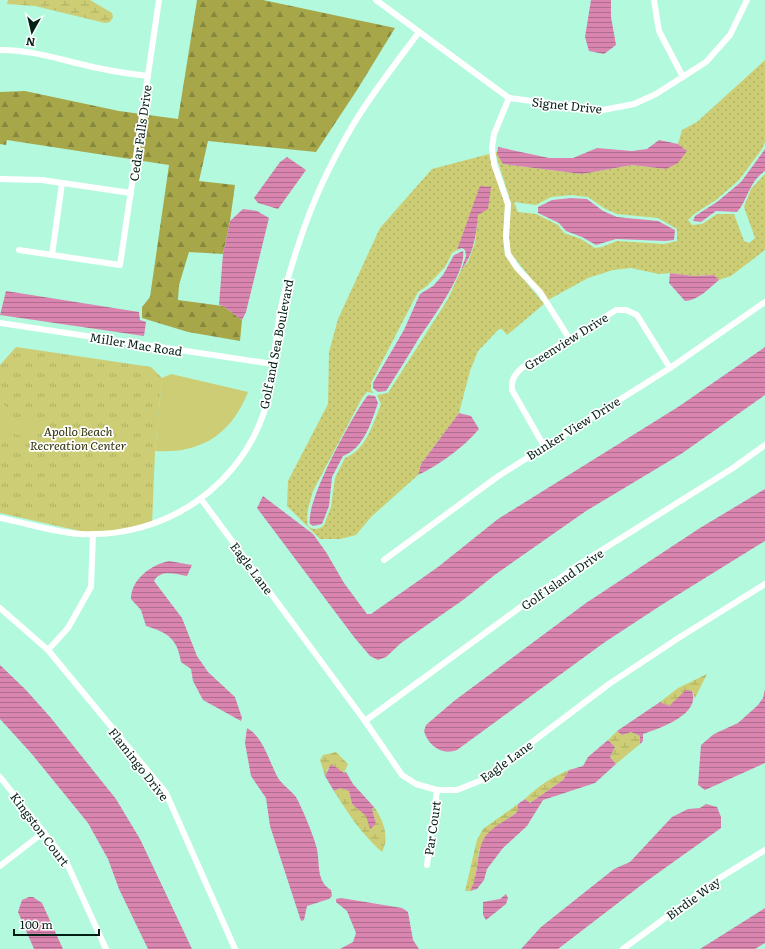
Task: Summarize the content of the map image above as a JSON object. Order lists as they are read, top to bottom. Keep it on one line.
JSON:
{"streets":{"street":["Signet Drive","Cedar Falls Drive","Greenview Drive","Miller Mac Road","Golf and Sea Boulevard","Bunker View Drive","Eagle Lane","Golf Island Drive","Flamingo Drive","Par Court","Kingston Court","Birdie Way"]},"crossings":[["Signet Drive","Golf and Sea Boulevard"],["Greenview Drive","Bunker View Drive"],["Miller Mac Road","Golf and Sea Boulevard"],["Golf and Sea Boulevard","Eagle Lane"],["Eagle Lane","Golf Island Drive"],["Eagle Lane","Par Court"]],"parks":["Apollo Beach Recreation Center"],"scale_bar":"100 m","north":"bottom"}
